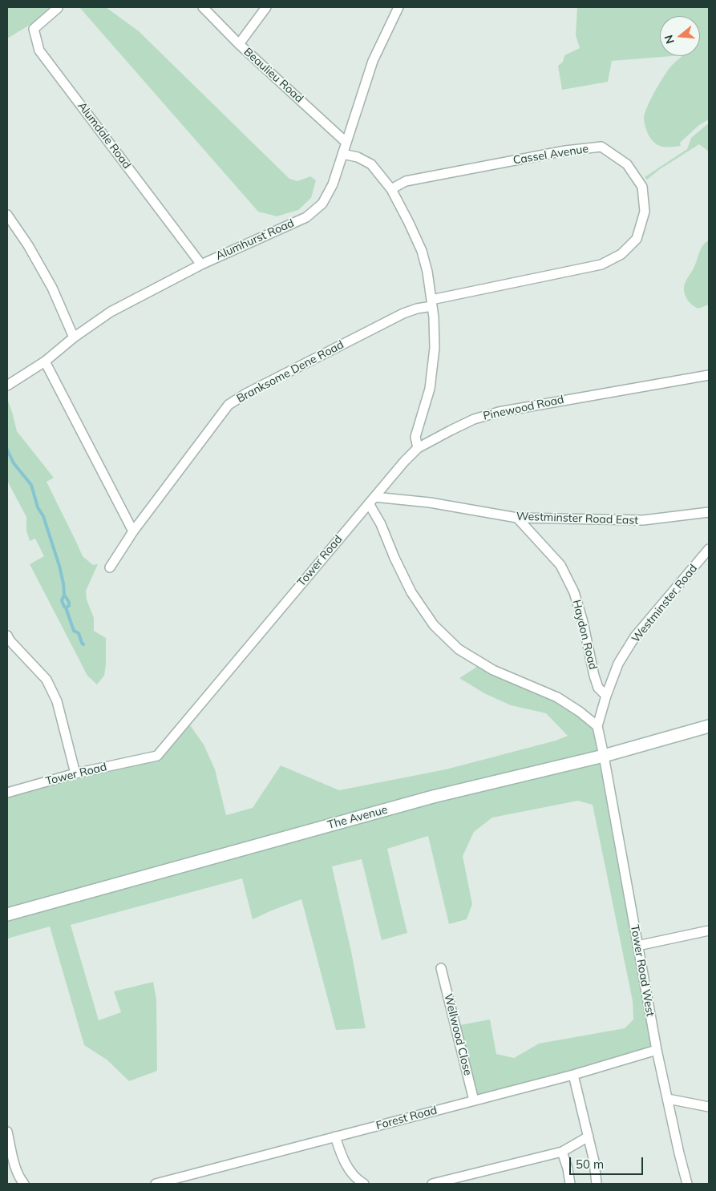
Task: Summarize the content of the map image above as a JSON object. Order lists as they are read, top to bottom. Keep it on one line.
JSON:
{"streets":{"main road":["The Avenue"],"street":["Beaulieu Road","Alumdale Road","Cassel Avenue","Alumhurst Road","Branksome Dene Road","Pinewood Road","Westminster Road East","Tower Road","Westminster Road","Haydon Road","Tower Road West","Wellwood Close","Forest Road"]},"crossings":[["Beaulieu Road","Alumhurst Road"],["Alumdale Road","Alumhurst Road"],["Cassel Avenue","Branksome Dene Road"],["Pinewood Road","Westminster Road East"],["Pinewood Road","Tower Road"],["Westminster Road East","Tower Road"],["Westminster Road East","Haydon Road"],["Westminster Road","Haydon Road"],["The Avenue","Tower Road West"],["Tower Road West","Forest Road"],["Wellwood Close","Forest Road"]],"scale_bar":"50 m","north":"left"}
